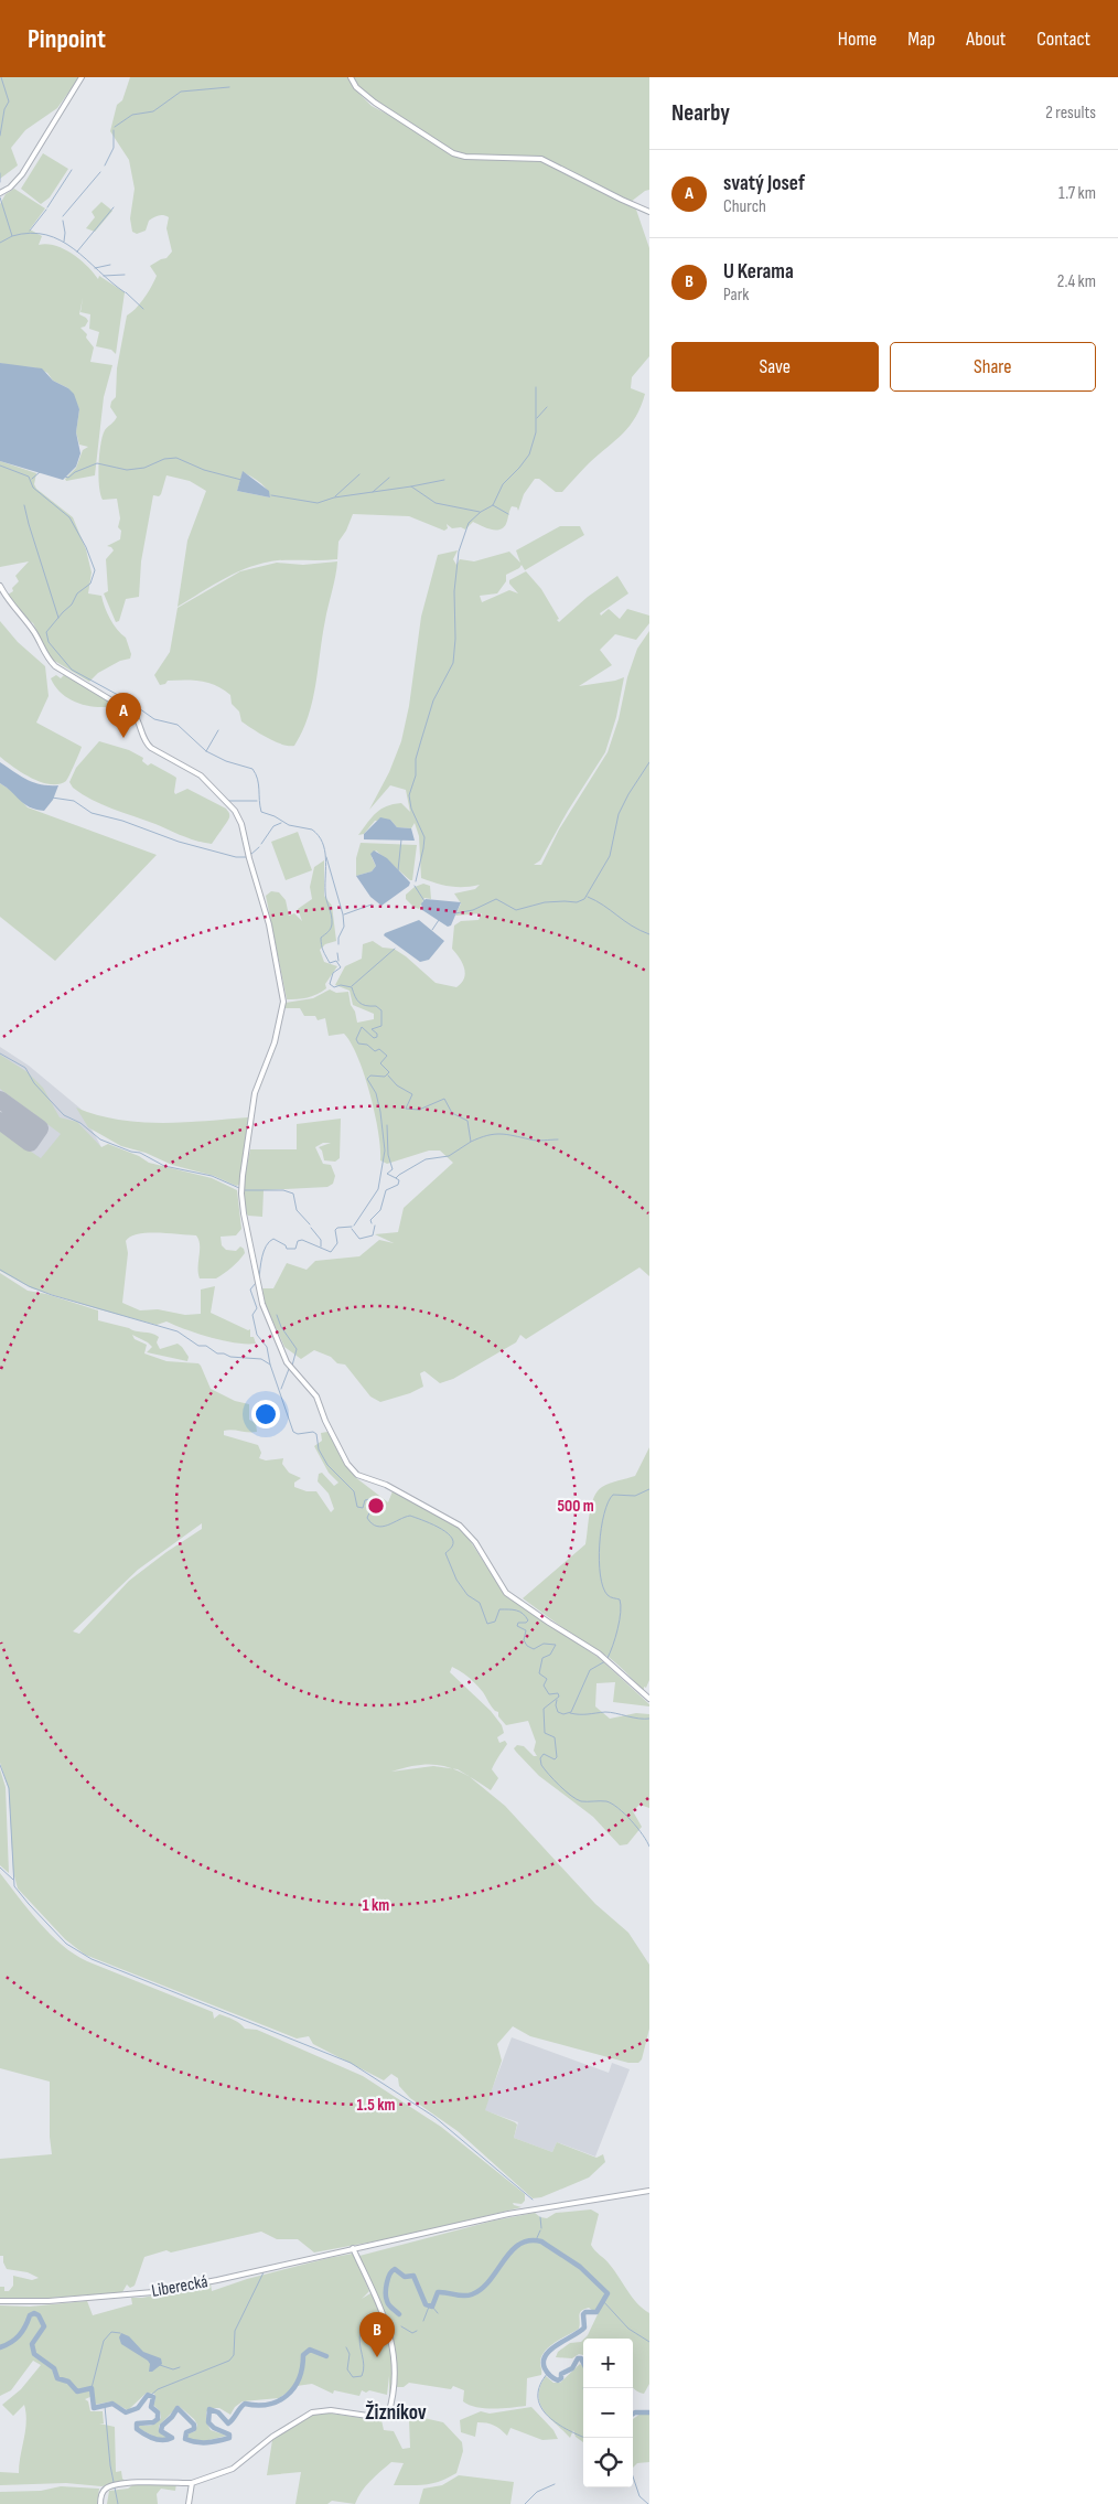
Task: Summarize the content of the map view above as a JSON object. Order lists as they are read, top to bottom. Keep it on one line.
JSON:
{"streets":{"street":["Liberecká"]},"districts":["Žizníkov"],"page":{"header":"Pinpoint","nav":["Home","Map","About","Contact"],"heading":["Nearby","2 results"],"list":[{"mark":"A","name":"svatý Josef","note":"Church","value":"1.7 km"},{"mark":"B","name":"U Kerama","note":"Park","value":"2.4 km"}],"buttons":["Save","Share"],"pins":["A","B"],"map_buttons":["+","−"]},"rings":["500 m","1 km","1.5 km"]}
